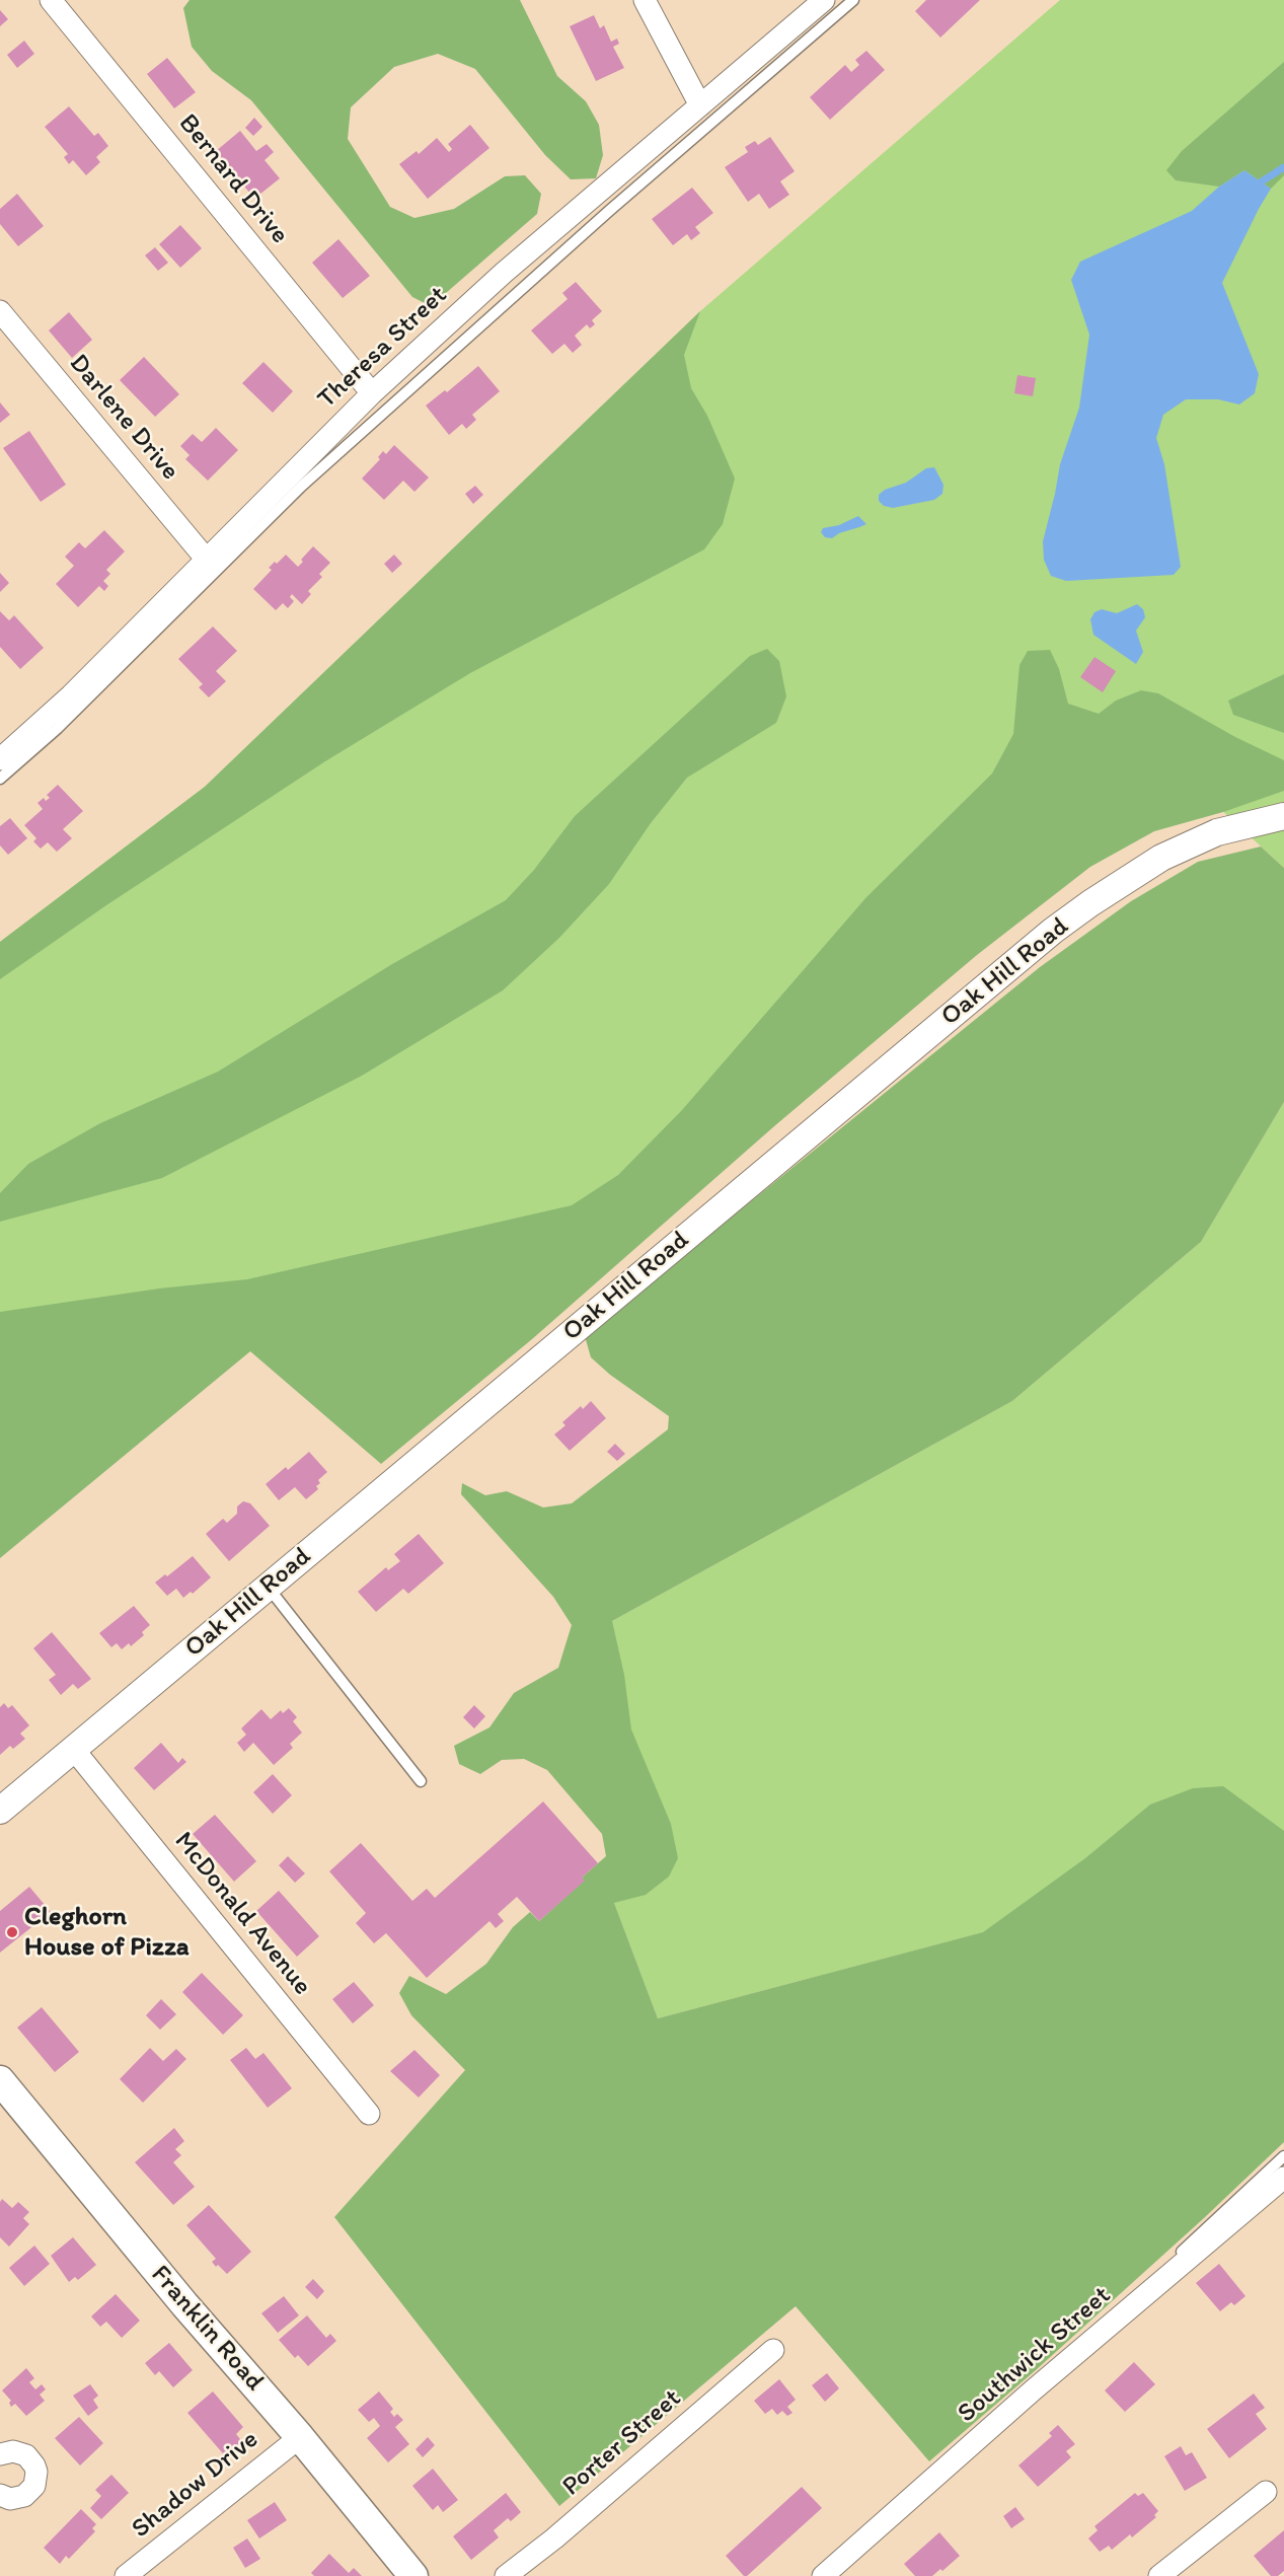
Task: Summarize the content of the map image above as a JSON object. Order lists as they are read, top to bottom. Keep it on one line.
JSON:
{"streets":{"main road":["Franklin Road"],"street":["Bernard Drive","Theresa Street","Darlene Drive","Oak Hill Road","McDonald Avenue","Southwick Street","Porter Street","Shadow Drive"]},"crossings":[["Bernard Drive","Theresa Street"],["Theresa Street","Darlene Drive"],["Oak Hill Road","McDonald Avenue"],["Franklin Road","Shadow Drive"]],"places":["Cleghorn House of Pizza"]}
